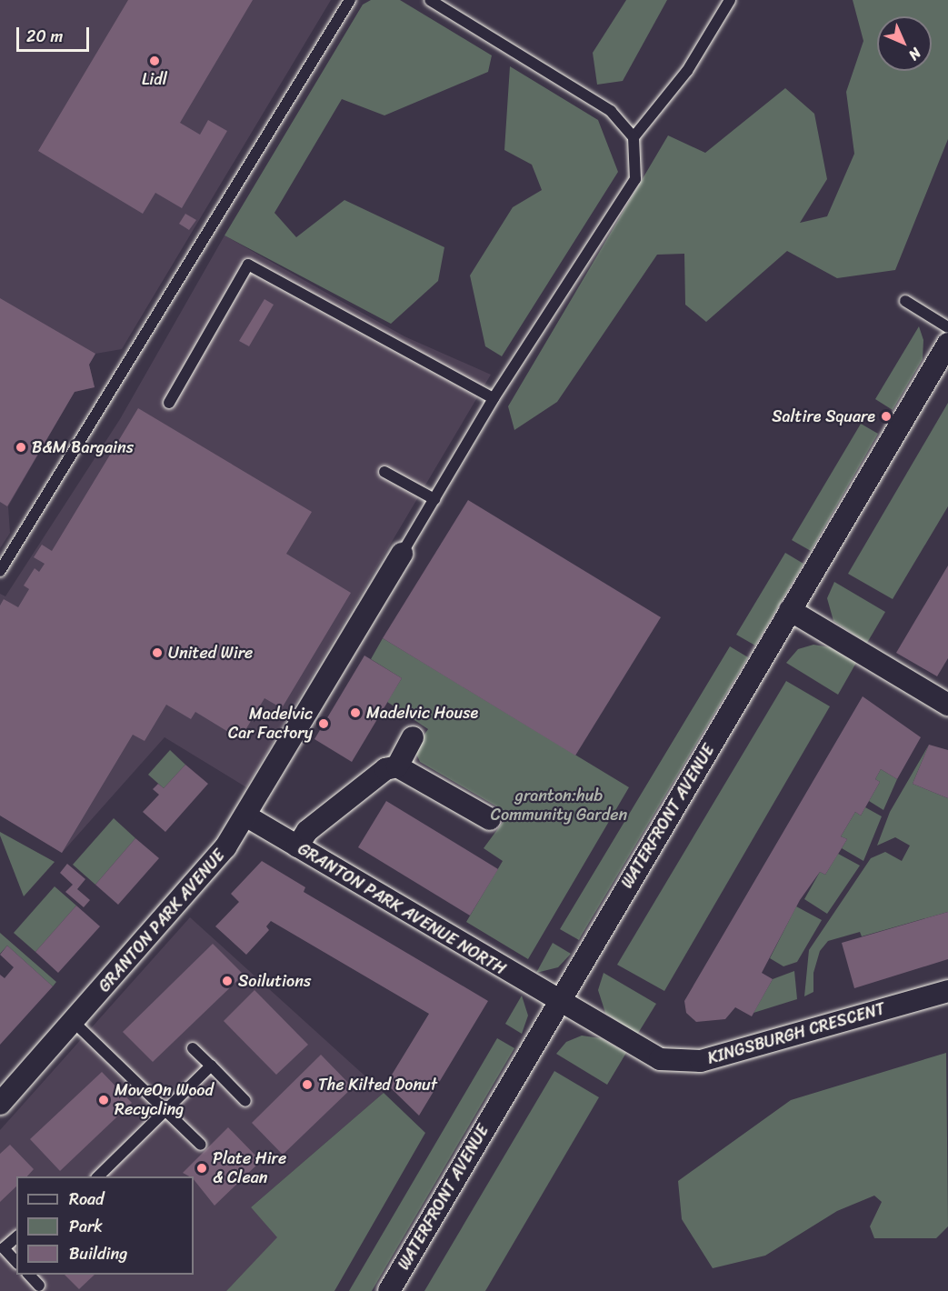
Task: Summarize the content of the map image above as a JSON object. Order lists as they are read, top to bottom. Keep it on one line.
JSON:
{"streets":{"street":["WATERFRONT AVENUE","GRANTON PARK AVENUE NORTH","GRANTON PARK AVENUE","KINGSBURGH CRESCENT"]},"crossings":[["WATERFRONT AVENUE","GRANTON PARK AVENUE NORTH"],["WATERFRONT AVENUE","KINGSBURGH CRESCENT"],["GRANTON PARK AVENUE NORTH","GRANTON PARK AVENUE"],["GRANTON PARK AVENUE NORTH","KINGSBURGH CRESCENT"]],"parks":["granton:hub Community Garden"],"places":["Lidl","Saltire Square","B&M Bargains","United Wire","Madelvic House","Madelvic Car Factory","Soilutions","The Kilted Donut","MoveOn Wood Recycling","Plate Hire & Clean"],"legend":["Road","Park","Building"],"scale_bar":"20 m","north":"bottom right"}
